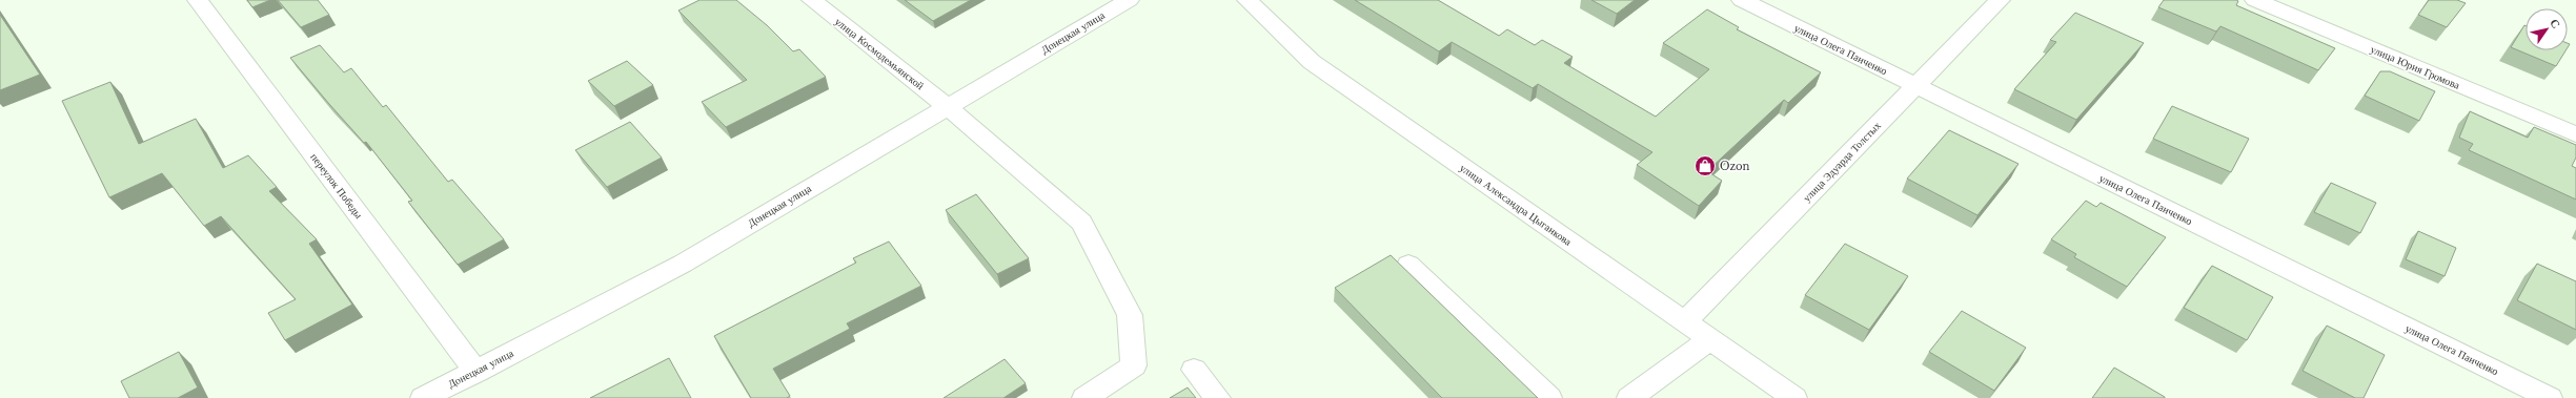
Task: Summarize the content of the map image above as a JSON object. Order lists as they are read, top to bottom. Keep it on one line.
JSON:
{"streets":{"street":["Донецкая улица","улица Олега Панченко","улица Космодемьянской","улица Юрия Громова","улица Эдуарда Толстых","переулок Победы","улица Александра Цыганкова"]},"crossings":[["Донецкая улица","улица Космодемьянской"],["Донецкая улица","переулок Победы"],["улица Олега Панченко","улица Эдуарда Толстых"],["улица Эдуарда Толстых","улица Александра Цыганкова"]],"places":{"shop":["Ozon"]},"north":"top right"}
